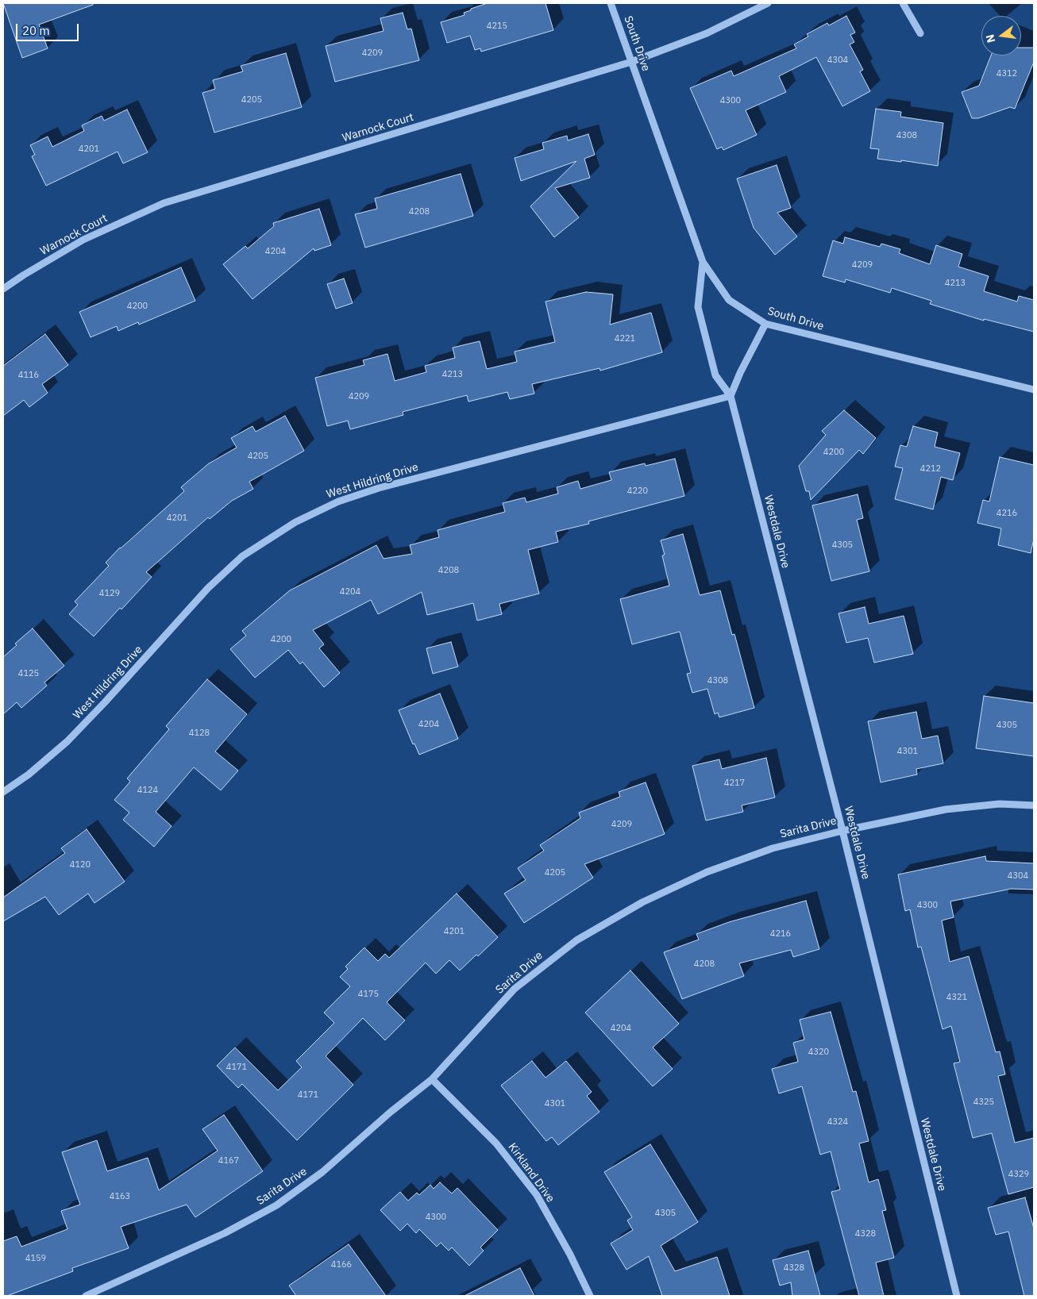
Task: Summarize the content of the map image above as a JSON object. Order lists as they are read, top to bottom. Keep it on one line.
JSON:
{"streets":{"street":["South Drive","Warnock Court","West Hildring Drive","Westdale Drive","Sarita Drive","Kirkland Drive"]},"crossings":[["South Drive","Warnock Court"],["South Drive","Westdale Drive"],["West Hildring Drive","Westdale Drive"],["Westdale Drive","Sarita Drive"],["Sarita Drive","Kirkland Drive"]],"house_numbers":["4215","4209","4304","4312","4205","4300","4308","4201","4208","4204","4209","4213","4200","4221","4213","4116","4209","4200","4205","4212","4220","4216","4201","4305","4208","4204","4129","4200","4125","4308","4204","4305","4128","4301","4217","4124","4209","4120","4205","4304","4300","4201","4216","4208","4175","4321","4204","4320","4171","4171","4325","4301","4324","4167","4329","4163","4305","4300","4328","4159","4166","4328"],"scale_bar":"20 m","north":"left"}
